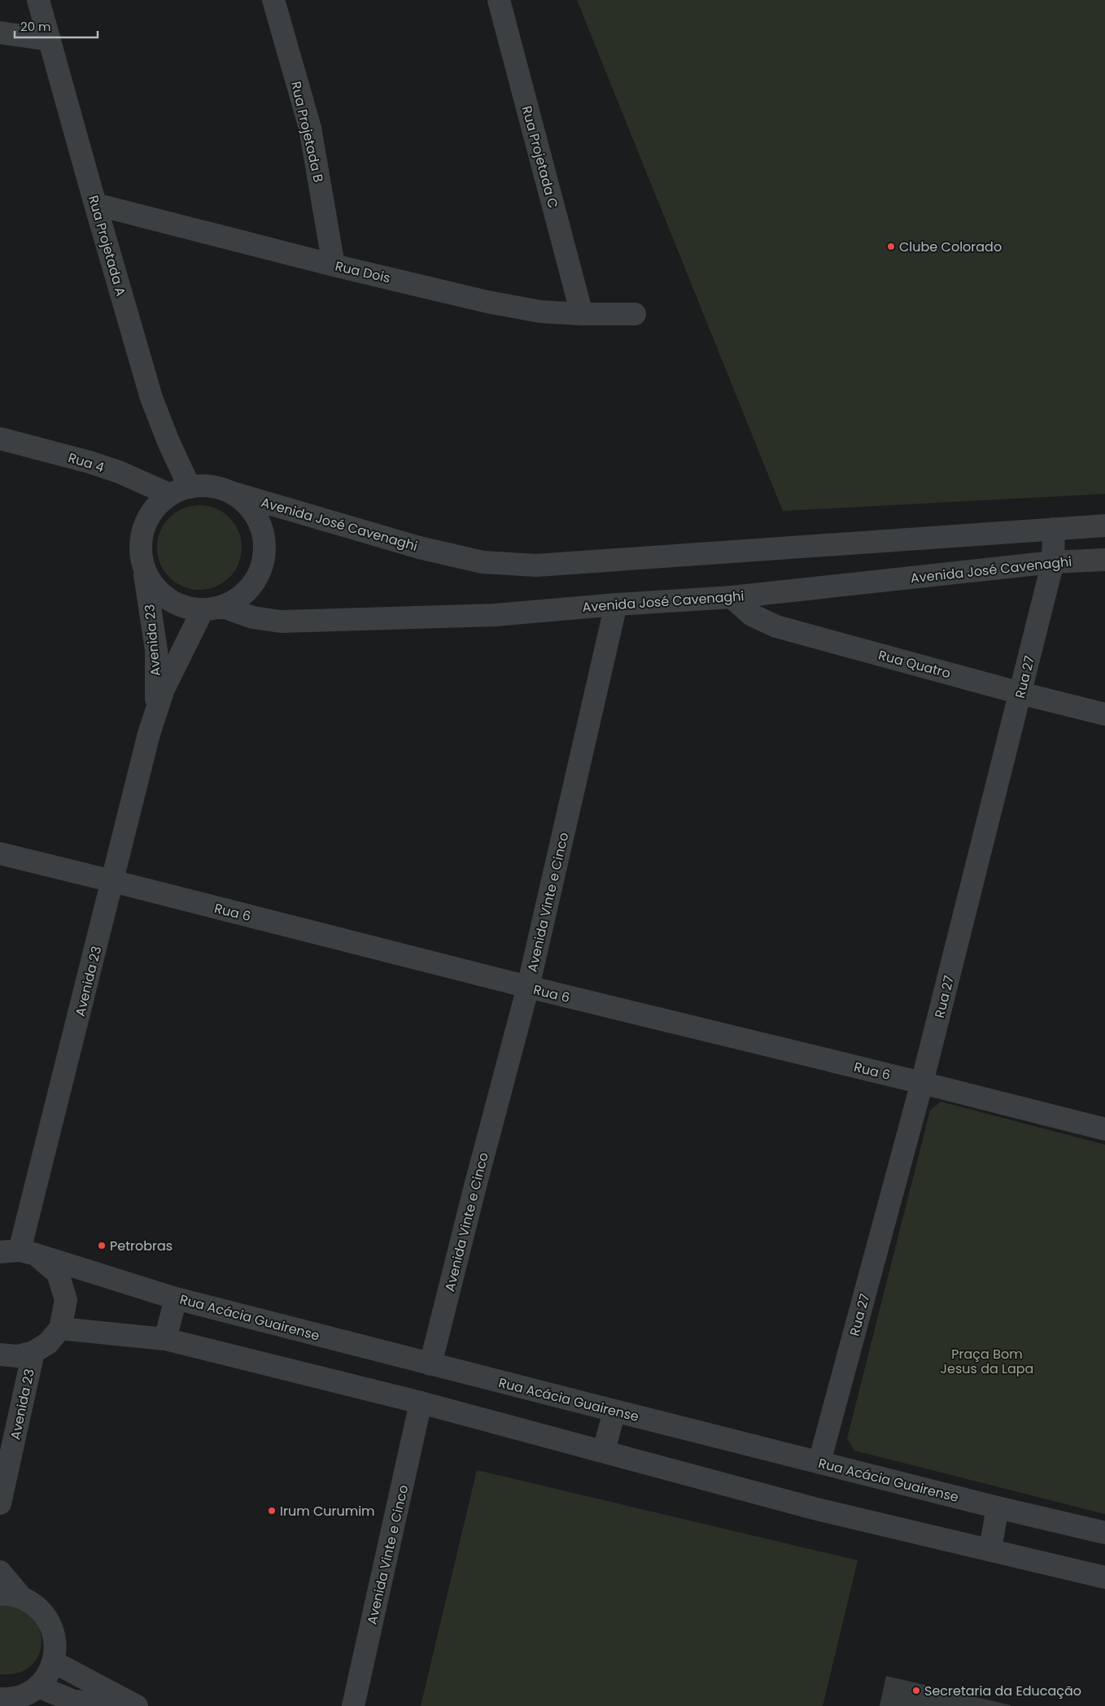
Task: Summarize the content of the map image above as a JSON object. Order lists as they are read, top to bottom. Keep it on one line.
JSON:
{"streets":{"street":["Rua Projetada B","Rua Projetada C","Rua Projetada A","Rua Dois","Rua 4","Avenida José Cavenaghi","Avenida 23","Rua Quatro","Rua 27","Avenida Vinte e Cinco","Rua 6","Rua Acácia Guairense"]},"crossings":[["Rua Projetada B","Rua Dois"],["Rua Projetada C","Rua Dois"],["Rua Projetada A","Rua Dois"],["Rua Projetada A","Rua 4"],["Rua Projetada A","Avenida José Cavenaghi"],["Rua Projetada A","Avenida 23"],["Rua 4","Avenida José Cavenaghi"],["Rua 4","Avenida 23"],["Avenida José Cavenaghi","Avenida 23"],["Avenida José Cavenaghi","Rua Quatro"],["Avenida José Cavenaghi","Rua 27"],["Avenida José Cavenaghi","Avenida Vinte e Cinco"],["Avenida 23","Rua 6"],["Avenida 23","Rua Acácia Guairense"],["Rua Quatro","Rua 27"],["Rua 27","Rua 6"],["Rua 27","Rua Acácia Guairense"],["Avenida Vinte e Cinco","Rua 6"],["Avenida Vinte e Cinco","Rua Acácia Guairense"]],"parks":["Praça Bom Jesus da Lapa"],"places":["Clube Colorado","Petrobras","Irum Curumim","Secretaria da Educação"],"scale_bar":"20 m"}
